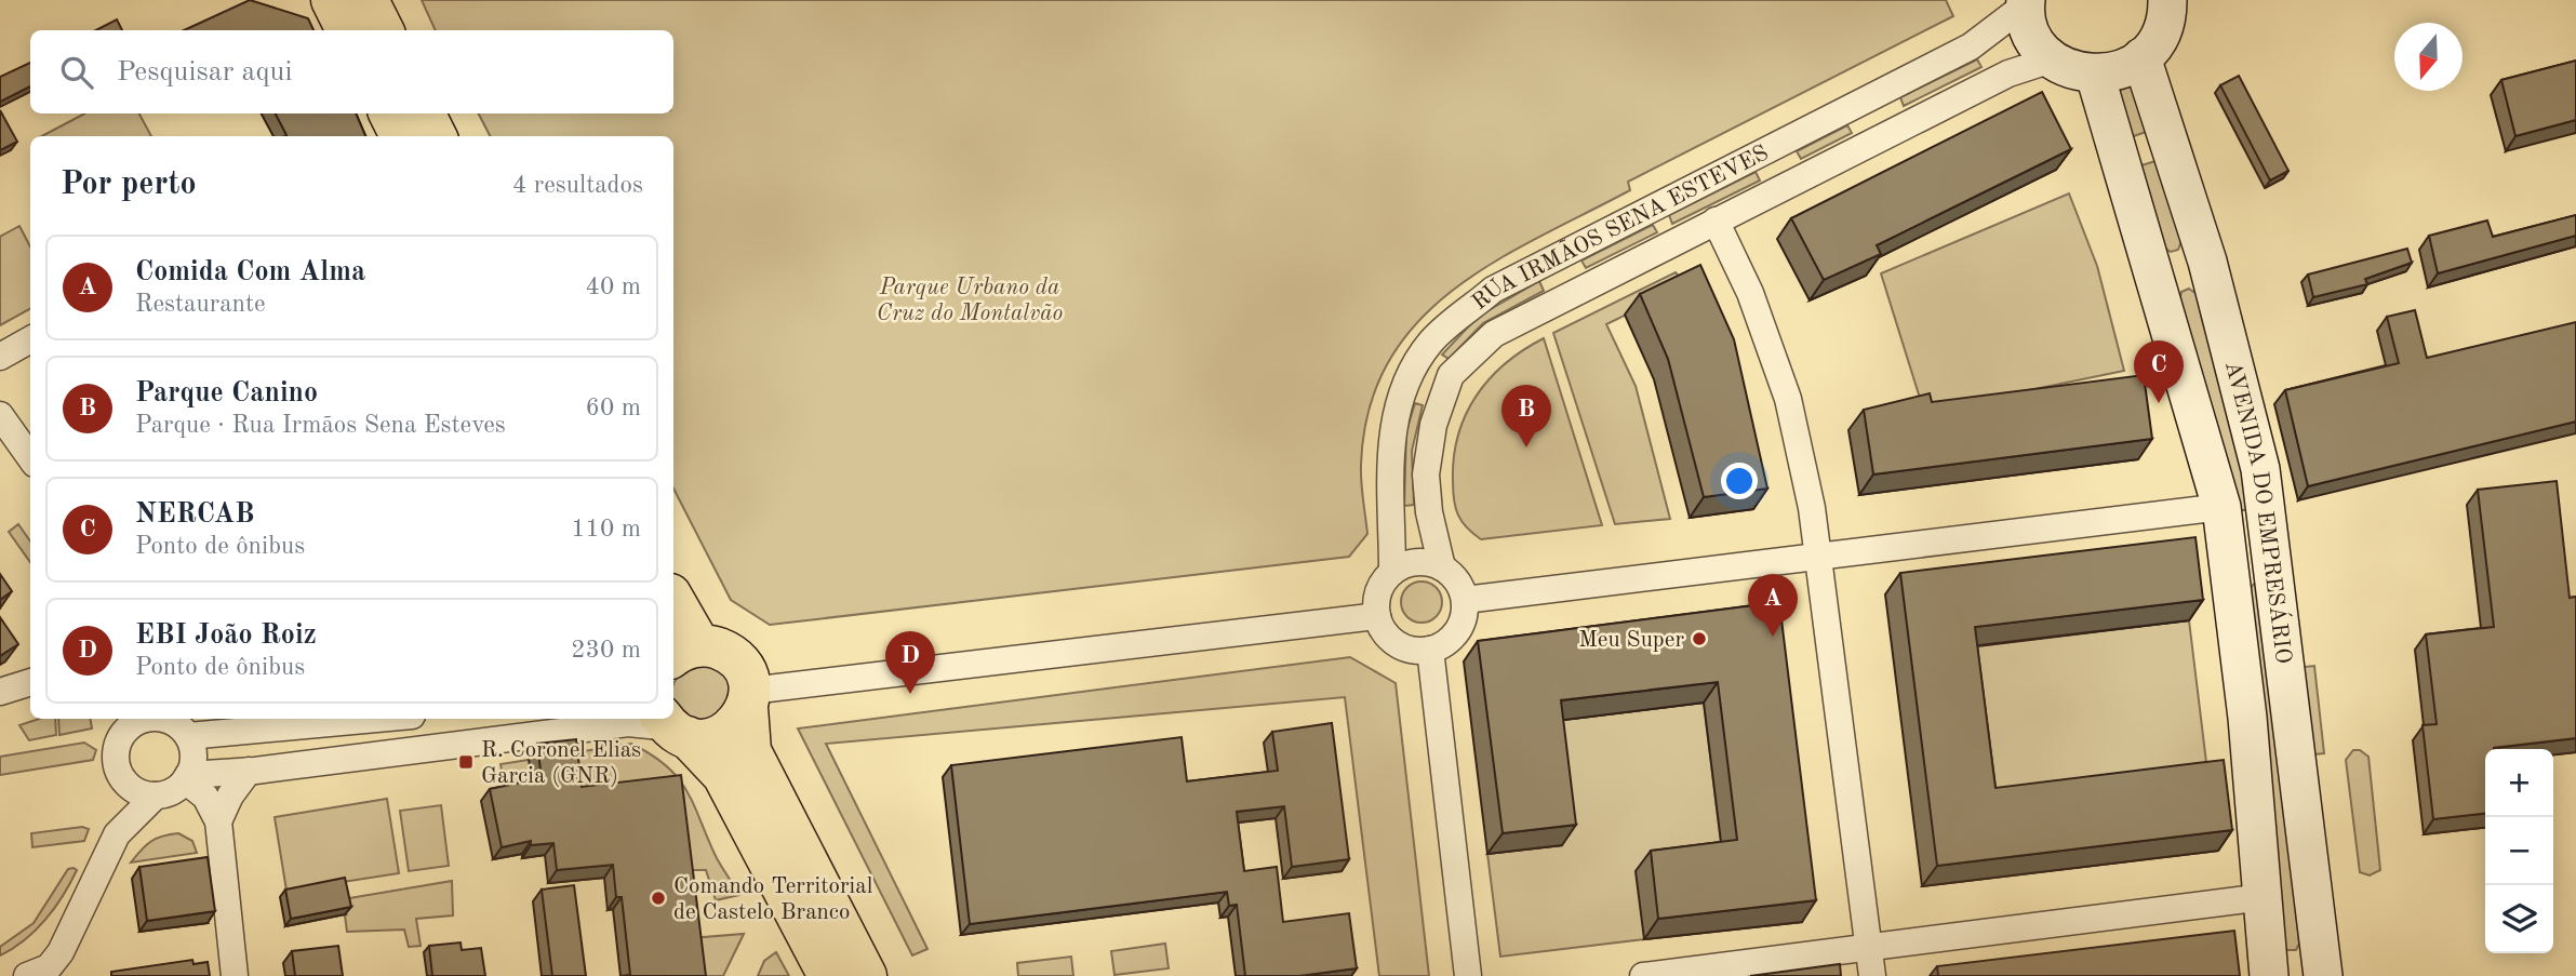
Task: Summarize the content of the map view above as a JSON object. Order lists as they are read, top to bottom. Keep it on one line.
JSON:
{"streets":{"main road":["AVENIDA DO EMPRESÁRIO"],"street":["RUA IRMÃOS SENA ESTEVES"]},"parks":["Parque Urbano da Cruz do Montalvão"],"places":{"other":["Meu Super","Comando Territorial de Castelo Branco"],"transit":["R. Coronel Elias Garcia (GNR)"]},"north":"bottom","page":{"search":"Pesquisar aqui","heading":["Por perto","4 resultados"],"list":[{"mark":"A","name":"Comida Com Alma","note":"Restaurante","value":"40 m"},{"mark":"B","name":"Parque Canino","note":"Parque · Rua Irmãos Sena Esteves","value":"60 m"},{"mark":"C","name":"NERCAB","note":"Ponto de ônibus","value":"110 m"},{"mark":"D","name":"EBI João Roiz","note":"Ponto de ônibus","value":"230 m"}],"pins":["C","B","A","D"],"map_buttons":["+","−"]}}
